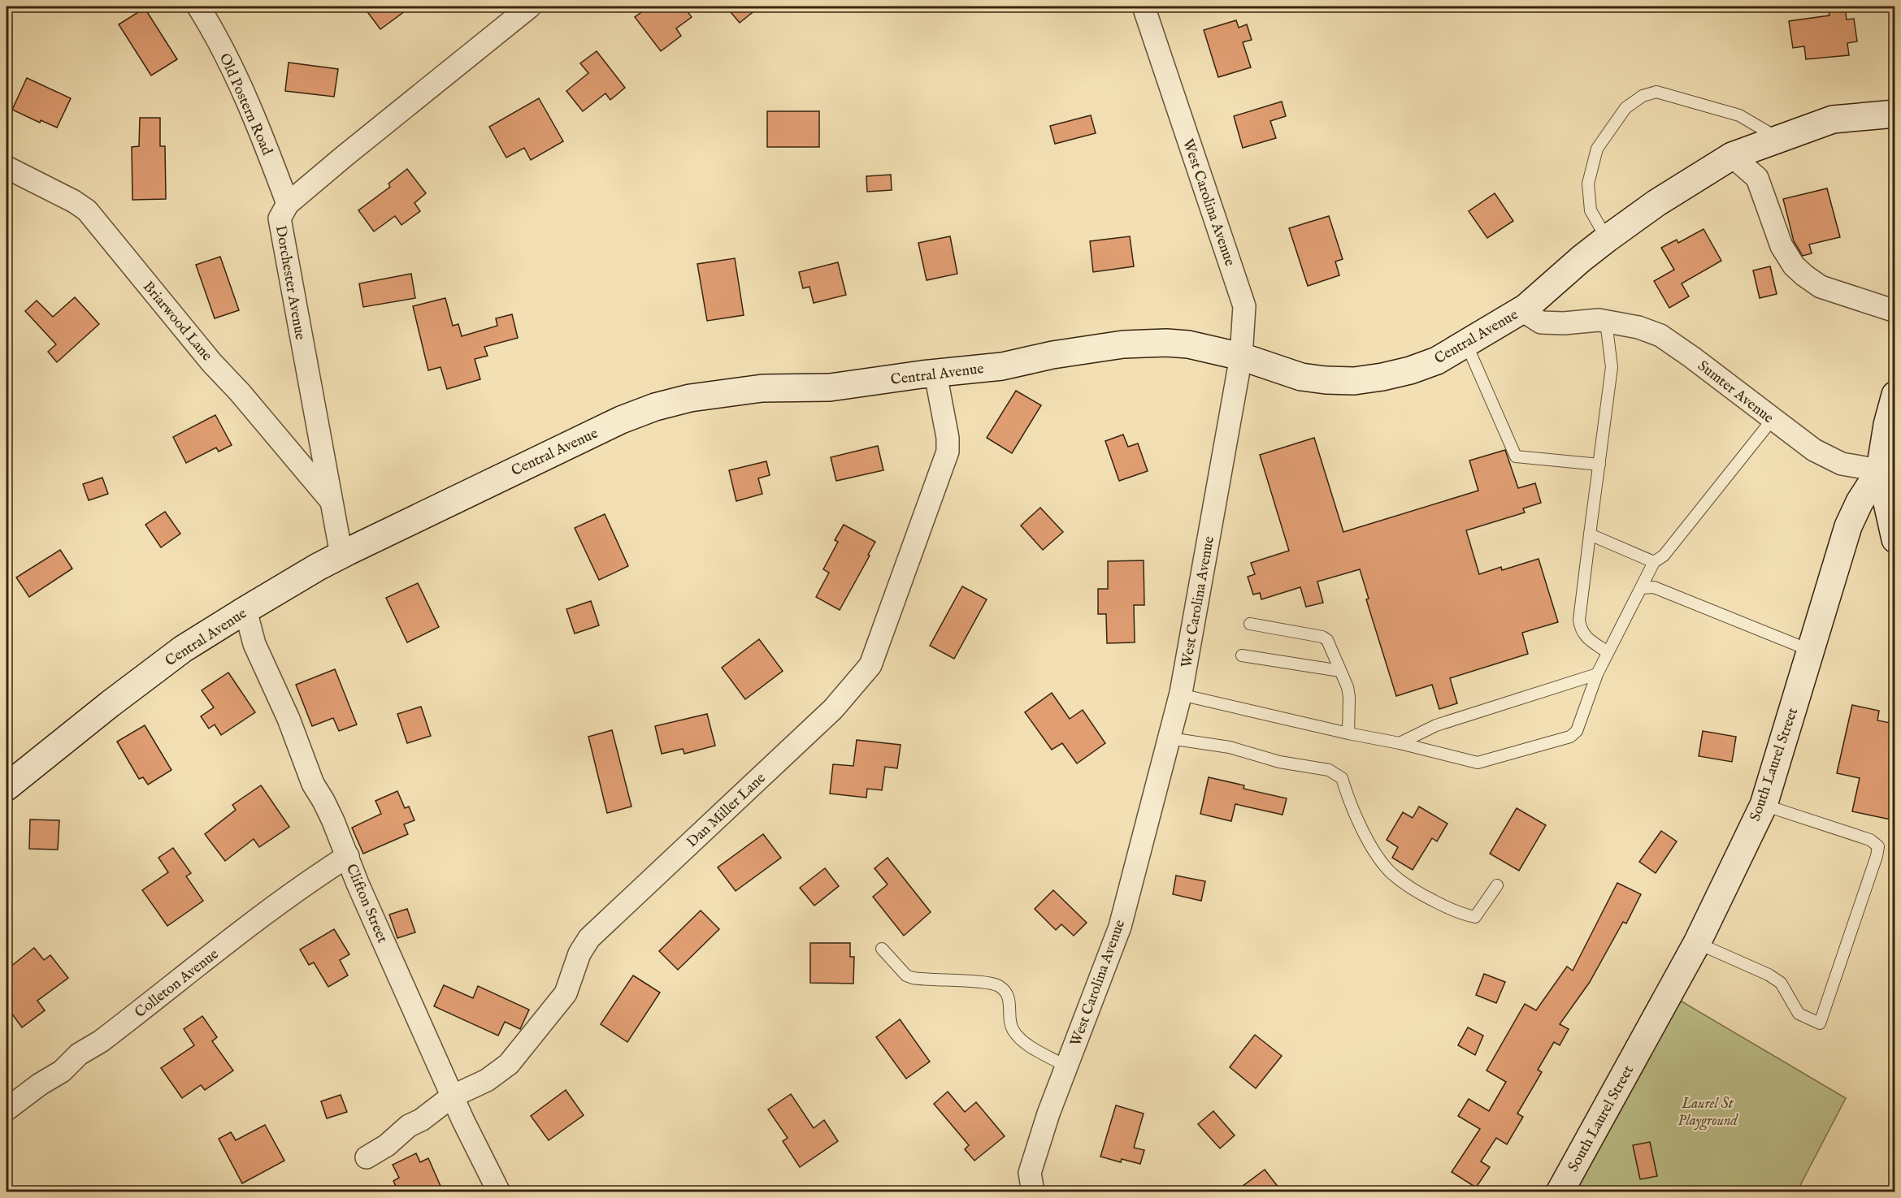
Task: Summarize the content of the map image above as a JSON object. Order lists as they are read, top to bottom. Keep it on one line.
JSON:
{"streets":{"street":["Old Postern Road","West Carolina Avenue","Dorchester Avenue","Briarwood Lane","Central Avenue","Sumter Avenue","South Laurel Street","Dan Miller Lane","Clifton Street","Colleton Avenue"]},"crossings":[["Old Postern Road","Dorchester Avenue"],["West Carolina Avenue","Central Avenue"],["Dorchester Avenue","Briarwood Lane"],["Dorchester Avenue","Central Avenue"],["Central Avenue","Sumter Avenue"],["Central Avenue","Dan Miller Lane"],["Central Avenue","Clifton Street"],["Sumter Avenue","South Laurel Street"],["Dan Miller Lane","Clifton Street"],["Clifton Street","Colleton Avenue"]],"parks":["Laurel St Playground"]}
